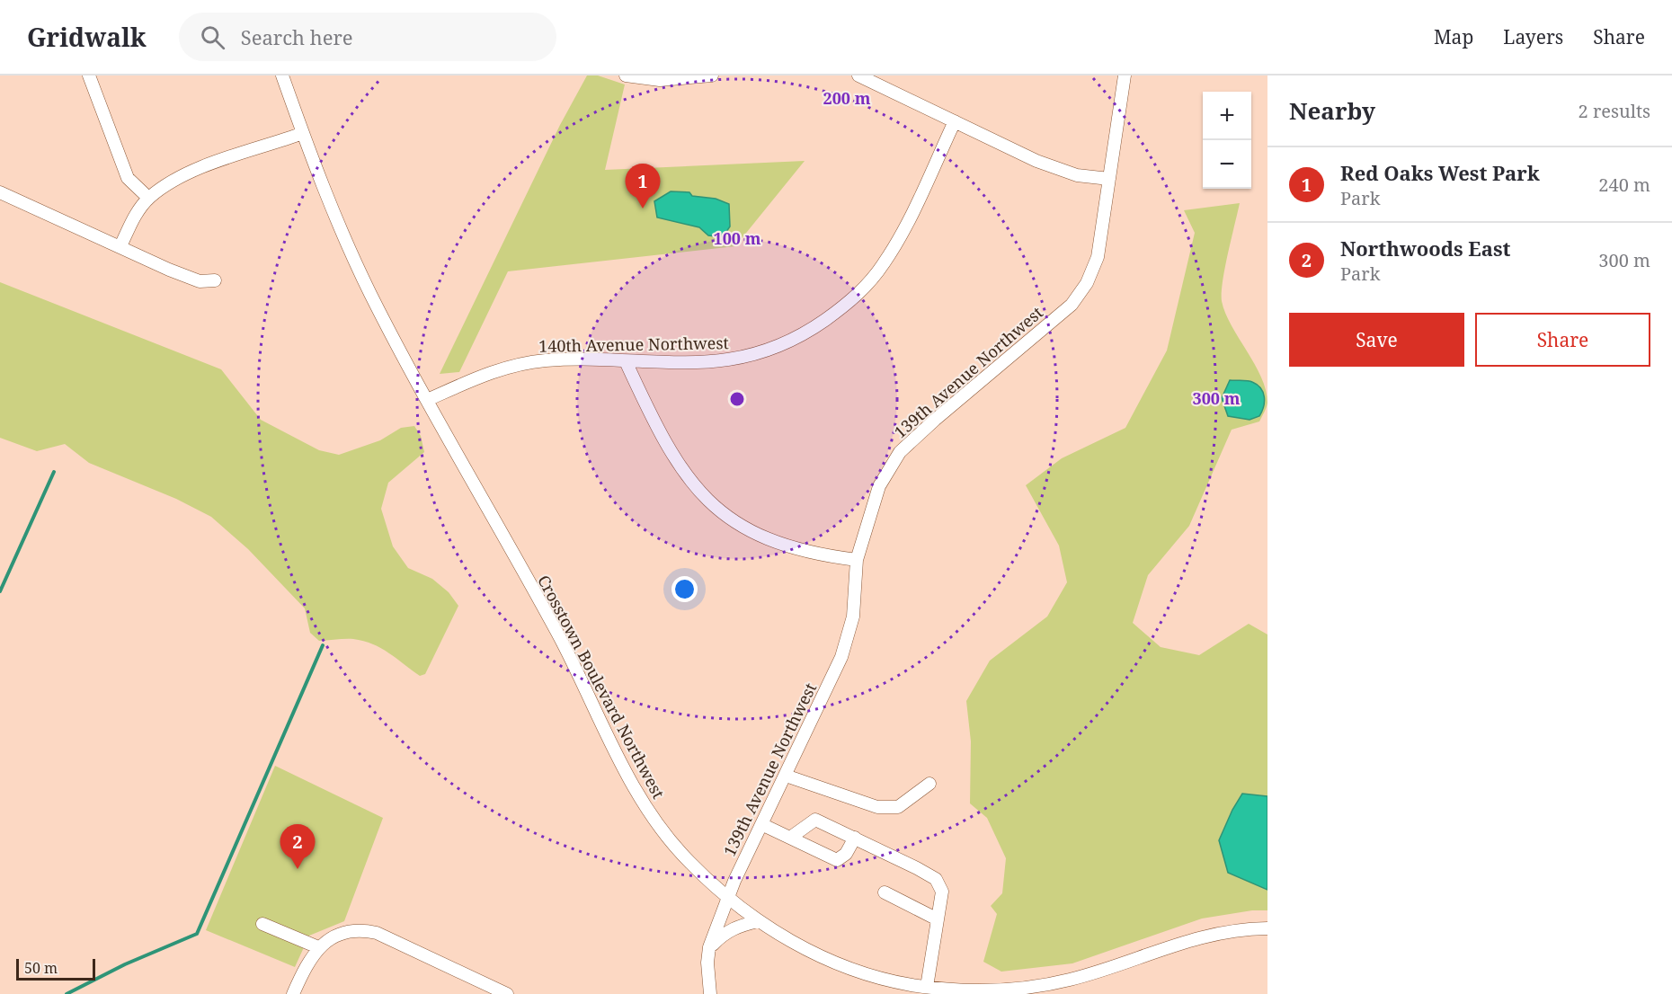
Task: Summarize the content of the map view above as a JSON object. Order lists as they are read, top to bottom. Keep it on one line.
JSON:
{"streets":{"street":["140th Avenue Northwest","139th Avenue Northwest","Crosstown Boulevard Northwest"]},"crossings":[["140th Avenue Northwest","Crosstown Boulevard Northwest"],["139th Avenue Northwest","Crosstown Boulevard Northwest"]],"scale_bar":"50 m","page":{"header":"Gridwalk","search":"Search here","nav":["Map","Layers","Share"],"heading":["Nearby","2 results"],"map_buttons":["+","−"],"list":[{"mark":"1","name":"Red Oaks West Park","note":"Park","value":"240 m"},{"mark":"2","name":"Northwoods East","note":"Park","value":"300 m"}],"pins":["1","2"],"buttons":["Save","Share"],"scale":"50 m"},"rings":["200 m","100 m","300 m"]}
